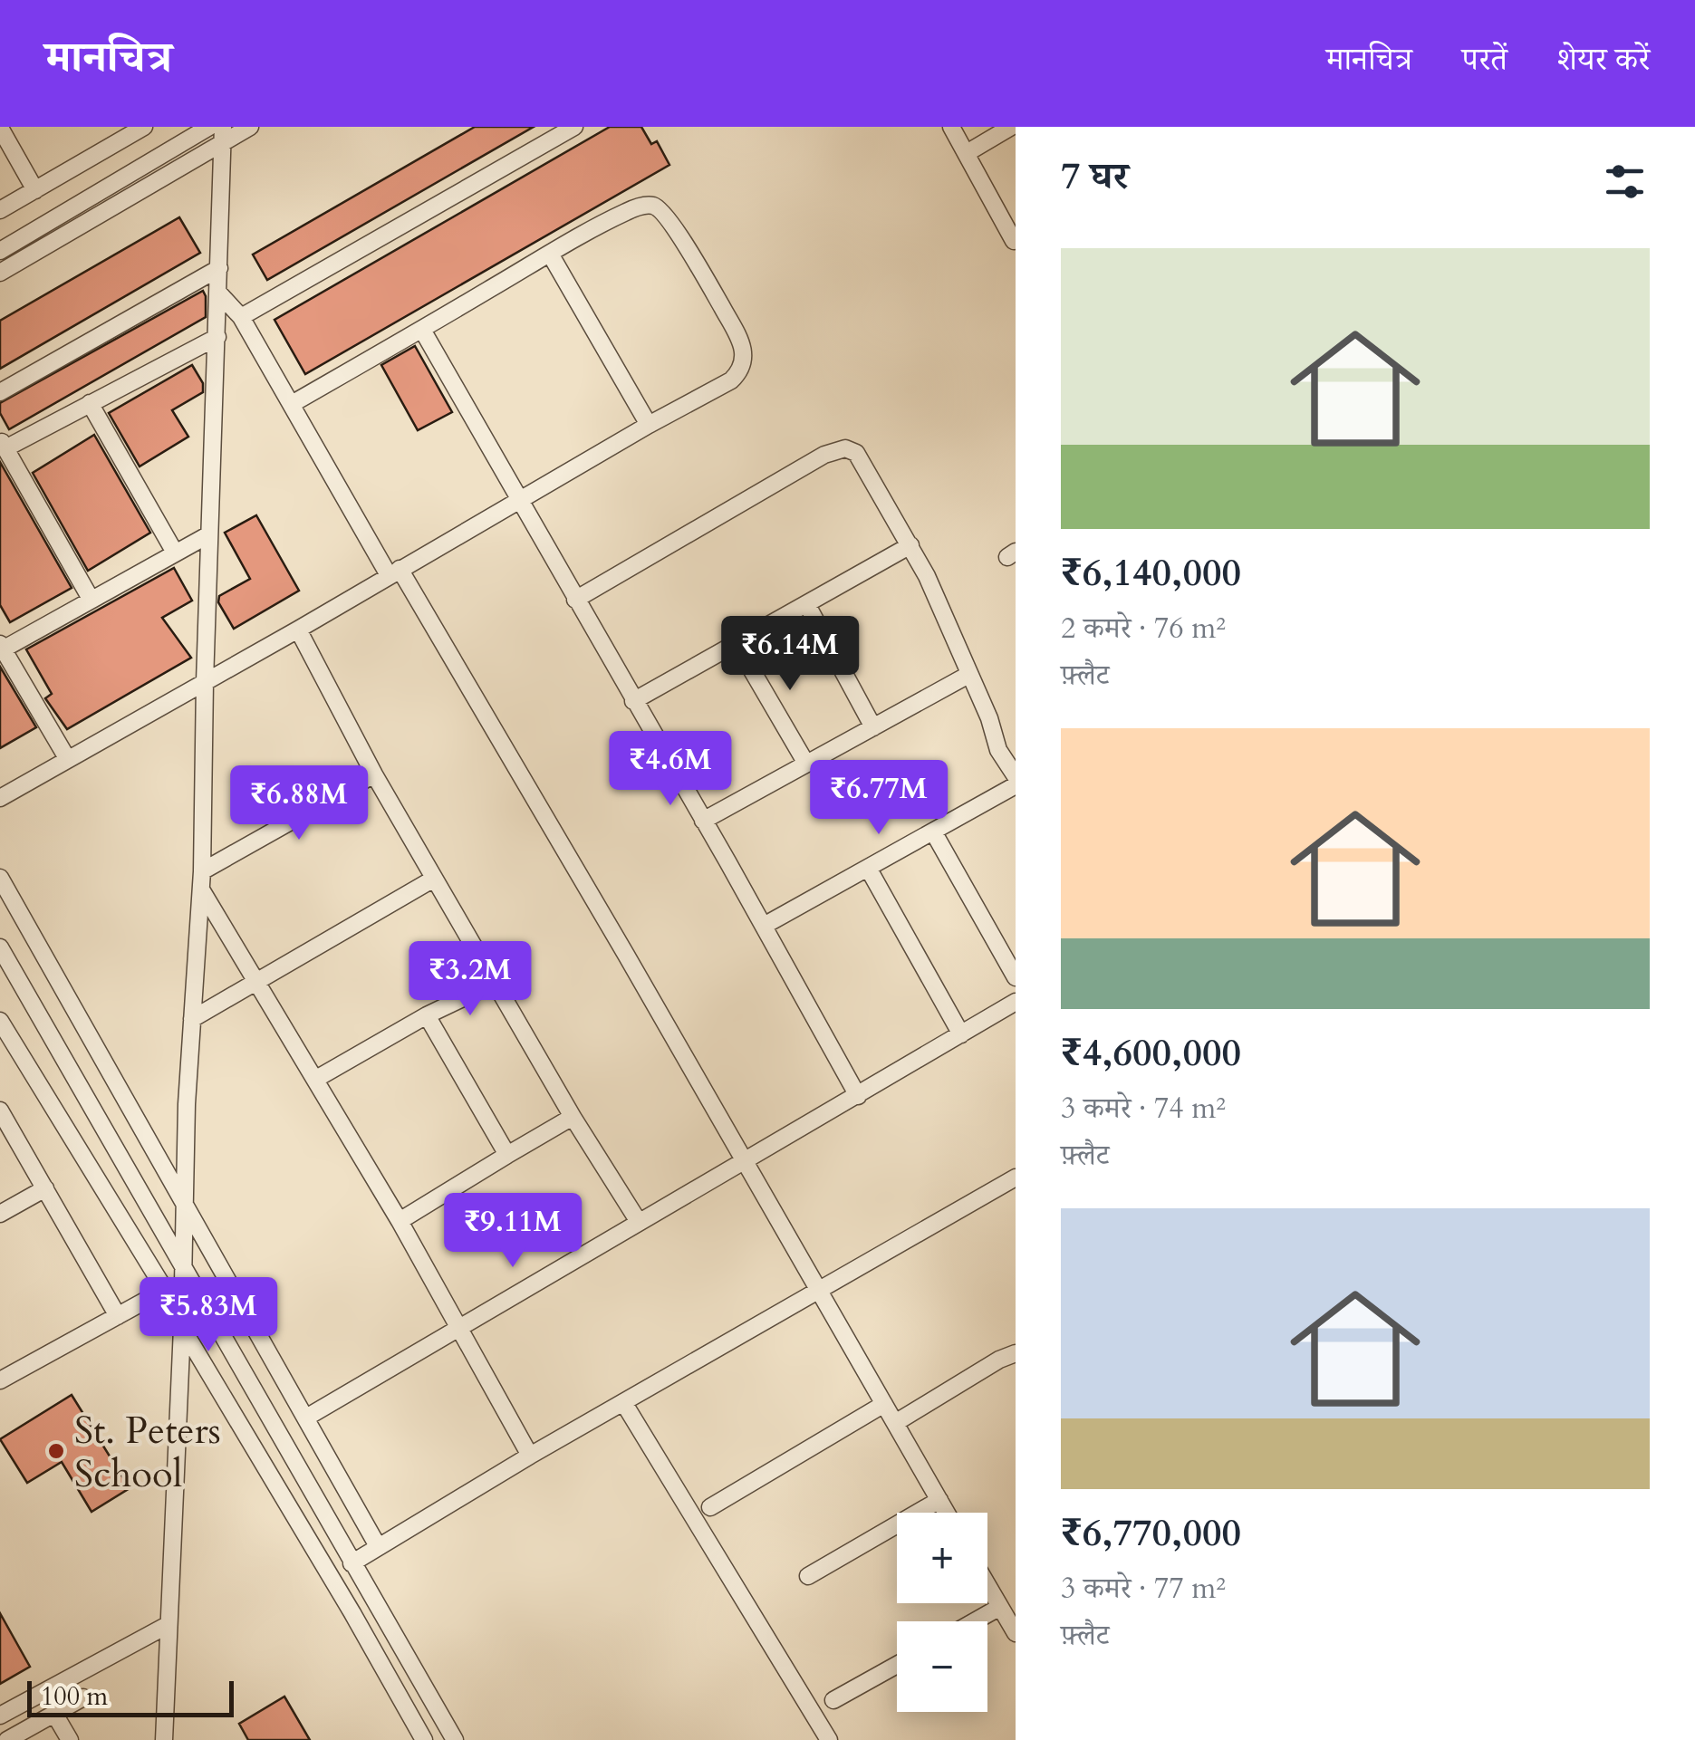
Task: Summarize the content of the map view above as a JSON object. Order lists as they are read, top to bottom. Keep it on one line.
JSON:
{"places":["St. Peters School"],"scale_bar":"100 m","page":{"header":"मानचित्र","nav":["मानचित्र","परतें","शेयर करें"],"heading":"7 घर","list":[{"name":"₹6,140,000","note":"2 कमरे · 76 m² · फ़्लैट"},{"name":"₹4,600,000","note":"3 कमरे · 74 m² · फ़्लैट"},{"name":"₹6,770,000","note":"3 कमरे · 77 m² · फ़्लैट"}],"price":["₹6.14M","₹4.6M","₹6.77M","₹6.88M","₹3.2M","₹9.11M","₹5.83M"],"map_buttons":["+","−"],"scale":"100 m"}}
